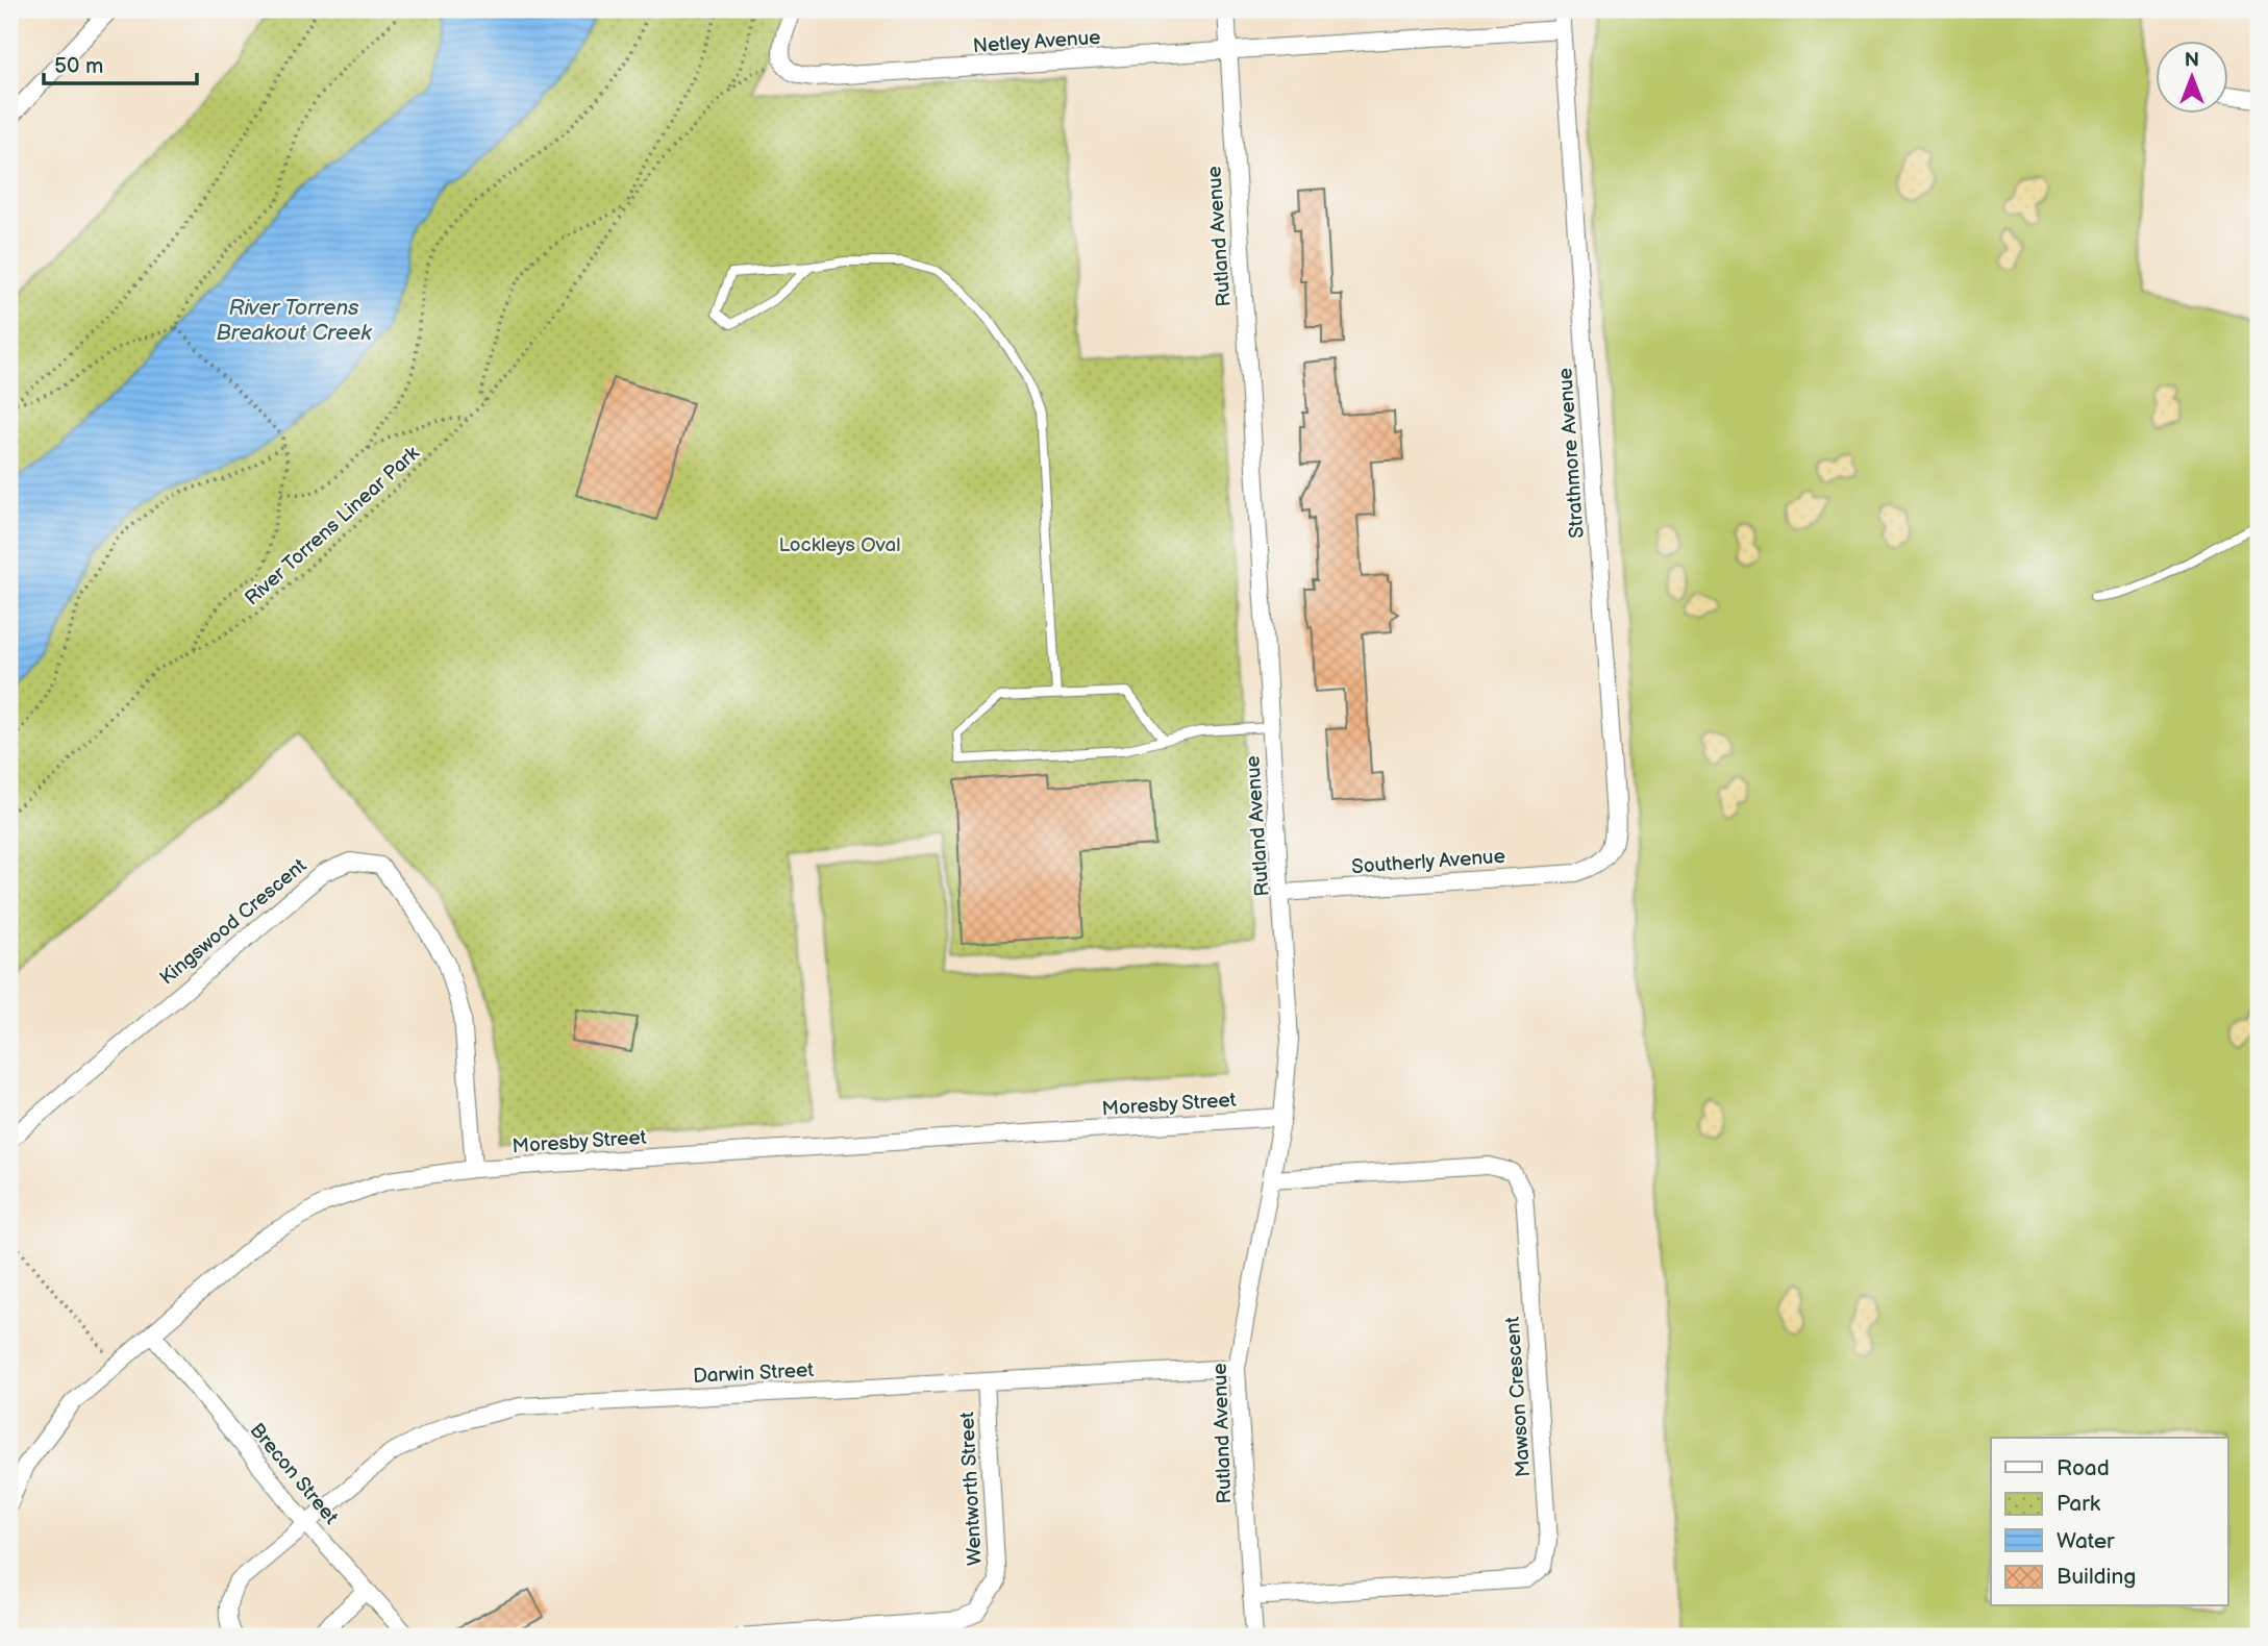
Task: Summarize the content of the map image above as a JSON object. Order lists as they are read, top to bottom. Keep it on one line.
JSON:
{"streets":{"street":["Netley Avenue","Rutland Avenue","Strathmore Avenue","Southerly Avenue","Kingswood Crescent","Moresby Street","Darwin Street","Mawson Crescent","Brecon Street","Wentworth Street"],"path":["River Torrens Linear Park"]},"crossings":[["Netley Avenue","Rutland Avenue"],["Netley Avenue","Strathmore Avenue"],["Netley Avenue","River Torrens Linear Park"],["Rutland Avenue","Southerly Avenue"],["Rutland Avenue","Moresby Street"],["Rutland Avenue","Darwin Street"],["Rutland Avenue","Mawson Crescent"],["Strathmore Avenue","Southerly Avenue"],["Kingswood Crescent","Moresby Street"],["Moresby Street","Brecon Street"],["Darwin Street","Brecon Street"],["Darwin Street","Wentworth Street"]],"water":["River Torrens Breakout Creek"],"parks":["Lockleys Oval"],"legend":["Road","Park","Water","Building"],"scale_bar":"50 m","north":"top"}
